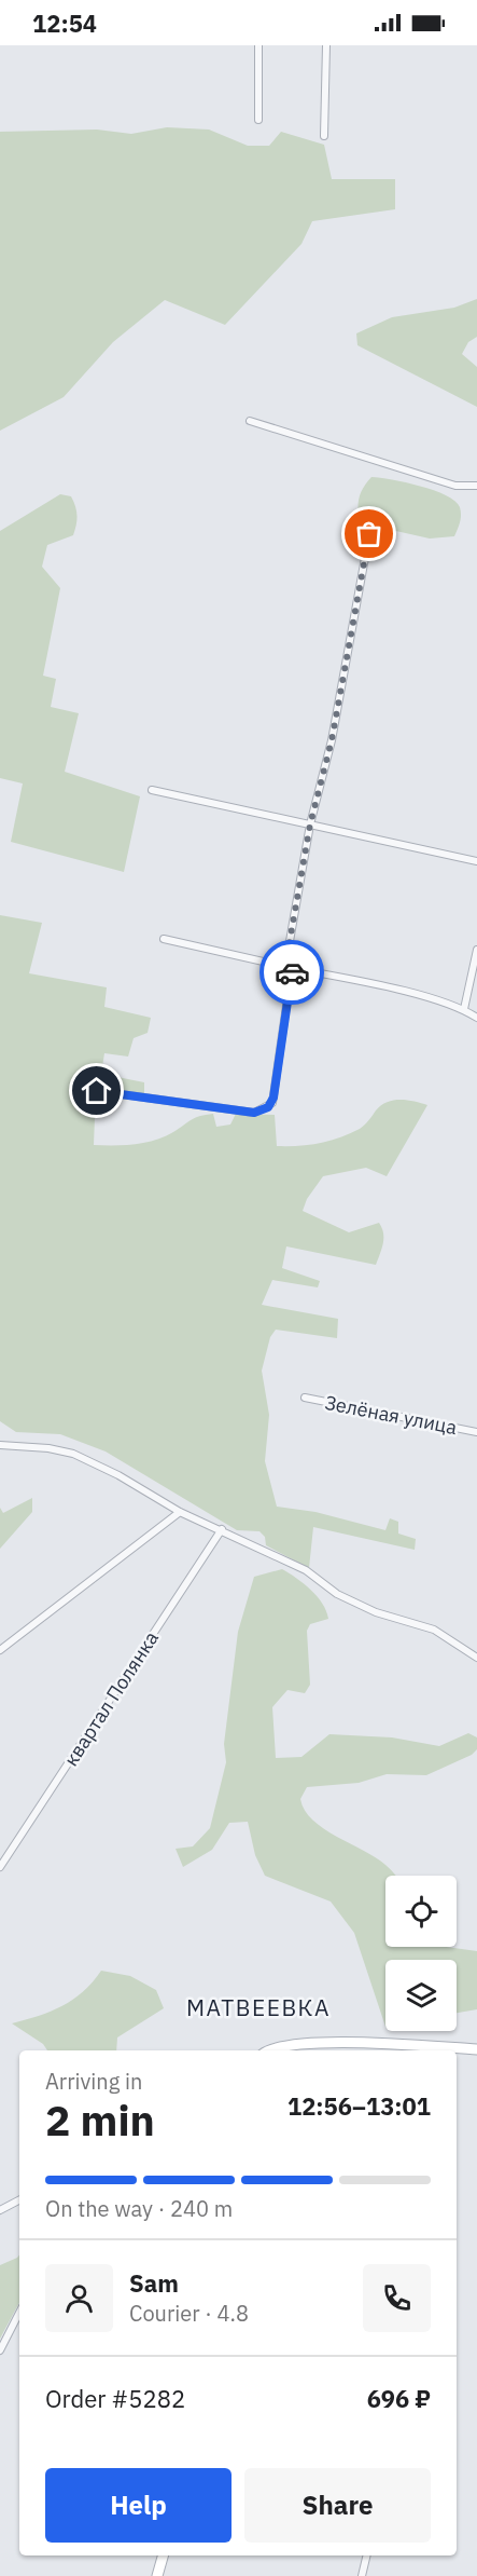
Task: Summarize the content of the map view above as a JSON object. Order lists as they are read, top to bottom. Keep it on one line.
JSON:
{"streets":{"street":["Зелёная улица","квартал Полянка"]},"districts":["МАТВЕЕВКА"],"page":{"status":"12:54","heading":["2 min","Arriving in","12:56–13:01"],"panel":["Sam","Courier · 4.8","Order #5282","696 ₽"],"bar":"On the way · 240 m","buttons":["Help","Share"]}}
